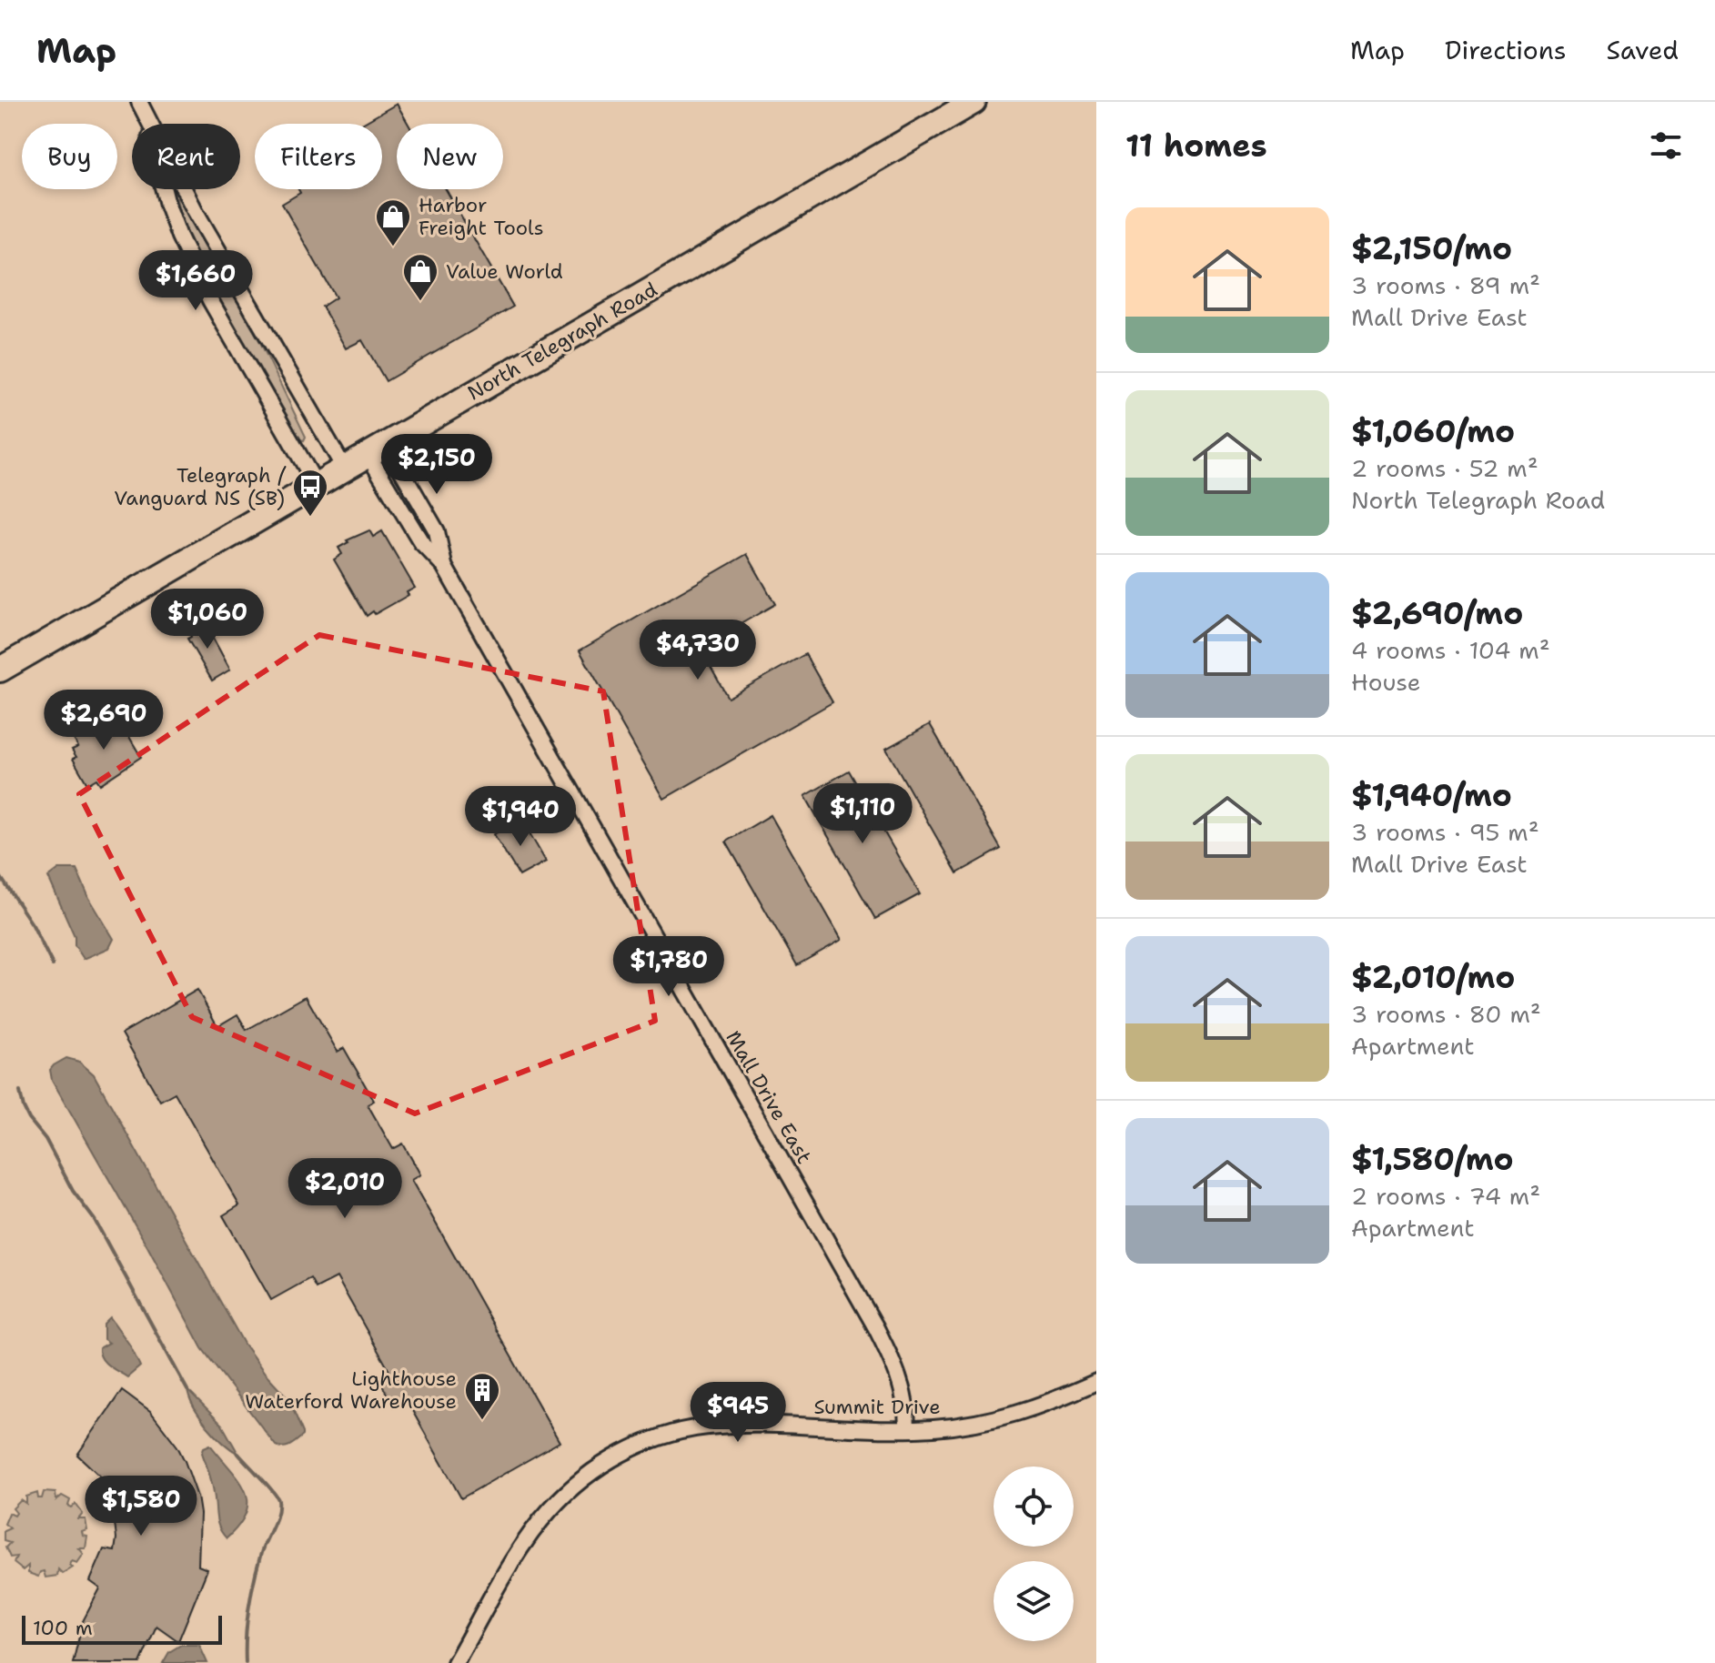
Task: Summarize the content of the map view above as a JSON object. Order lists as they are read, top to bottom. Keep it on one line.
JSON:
{"streets":{"main road":["North Telegraph Road"],"street":["Mall Drive East","Summit Drive"]},"crossings":[["North Telegraph Road","Mall Drive East"],["Mall Drive East","Summit Drive"]],"places":{"shop":["Harbor Freight Tools","Value World"],"bus stop":["Telegraph / Vanguard NS (SB)"],"building":["Lighthouse Waterford Warehouse"]},"scale_bar":"100 m","page":{"header":"Map","nav":["Map","Directions","Saved"],"heading":"11 homes","chip":["Buy","Rent","Filters","New"],"list":[{"name":"$2,150/mo","note":"3 rooms · 89 m² · Mall Drive East"},{"name":"$1,060/mo","note":"2 rooms · 52 m² · North Telegraph Road"},{"name":"$2,690/mo","note":"4 rooms · 104 m² · House"},{"name":"$1,940/mo","note":"3 rooms · 95 m² · Mall Drive East"},{"name":"$2,010/mo","note":"3 rooms · 80 m² · Apartment"},{"name":"$1,580/mo","note":"2 rooms · 74 m² · Apartment"}],"price":["$1,660","$2,150","$1,060","$4,730","$2,690","$1,110","$1,940","$1,780","$2,010","$945","$1,580"],"scale":"100 m"}}
